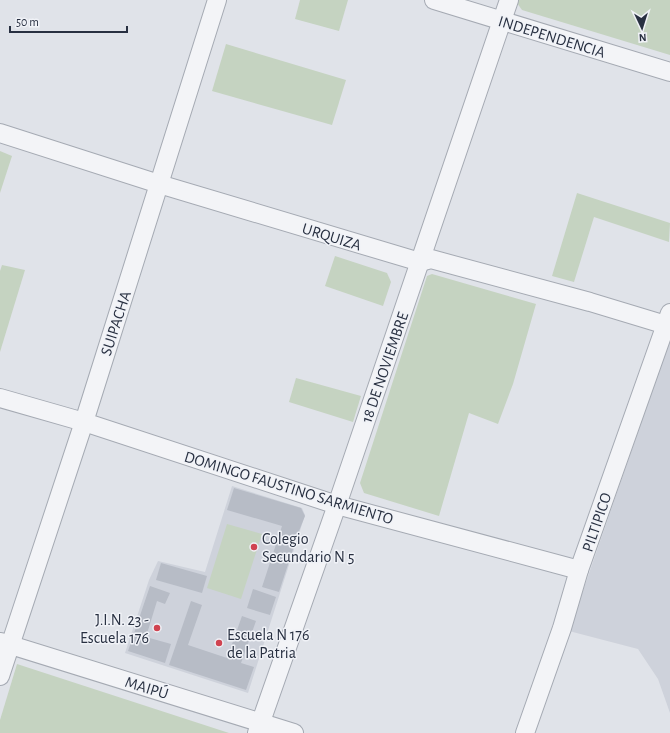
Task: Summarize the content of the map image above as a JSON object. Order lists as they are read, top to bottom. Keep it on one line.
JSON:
{"streets":{"street":["INDEPENDENCIA","URQUIZA","SUIPACHA","18 DE NOVIEMBRE","DOMINGO FAUSTINO SARMIENTO","PILTIPICO","MAIPÚ"]},"crossings":[["INDEPENDENCIA","18 DE NOVIEMBRE"],["URQUIZA","SUIPACHA"],["URQUIZA","18 DE NOVIEMBRE"],["URQUIZA","PILTIPICO"],["SUIPACHA","DOMINGO FAUSTINO SARMIENTO"],["SUIPACHA","MAIPÚ"],["18 DE NOVIEMBRE","DOMINGO FAUSTINO SARMIENTO"],["18 DE NOVIEMBRE","MAIPÚ"],["DOMINGO FAUSTINO SARMIENTO","PILTIPICO"]],"places":["Colegio Secundario N 5","J.I.N. 23 - Escuela 176","Escuela N 176 de la Patria"],"scale_bar":"50 m","north":"bottom"}
